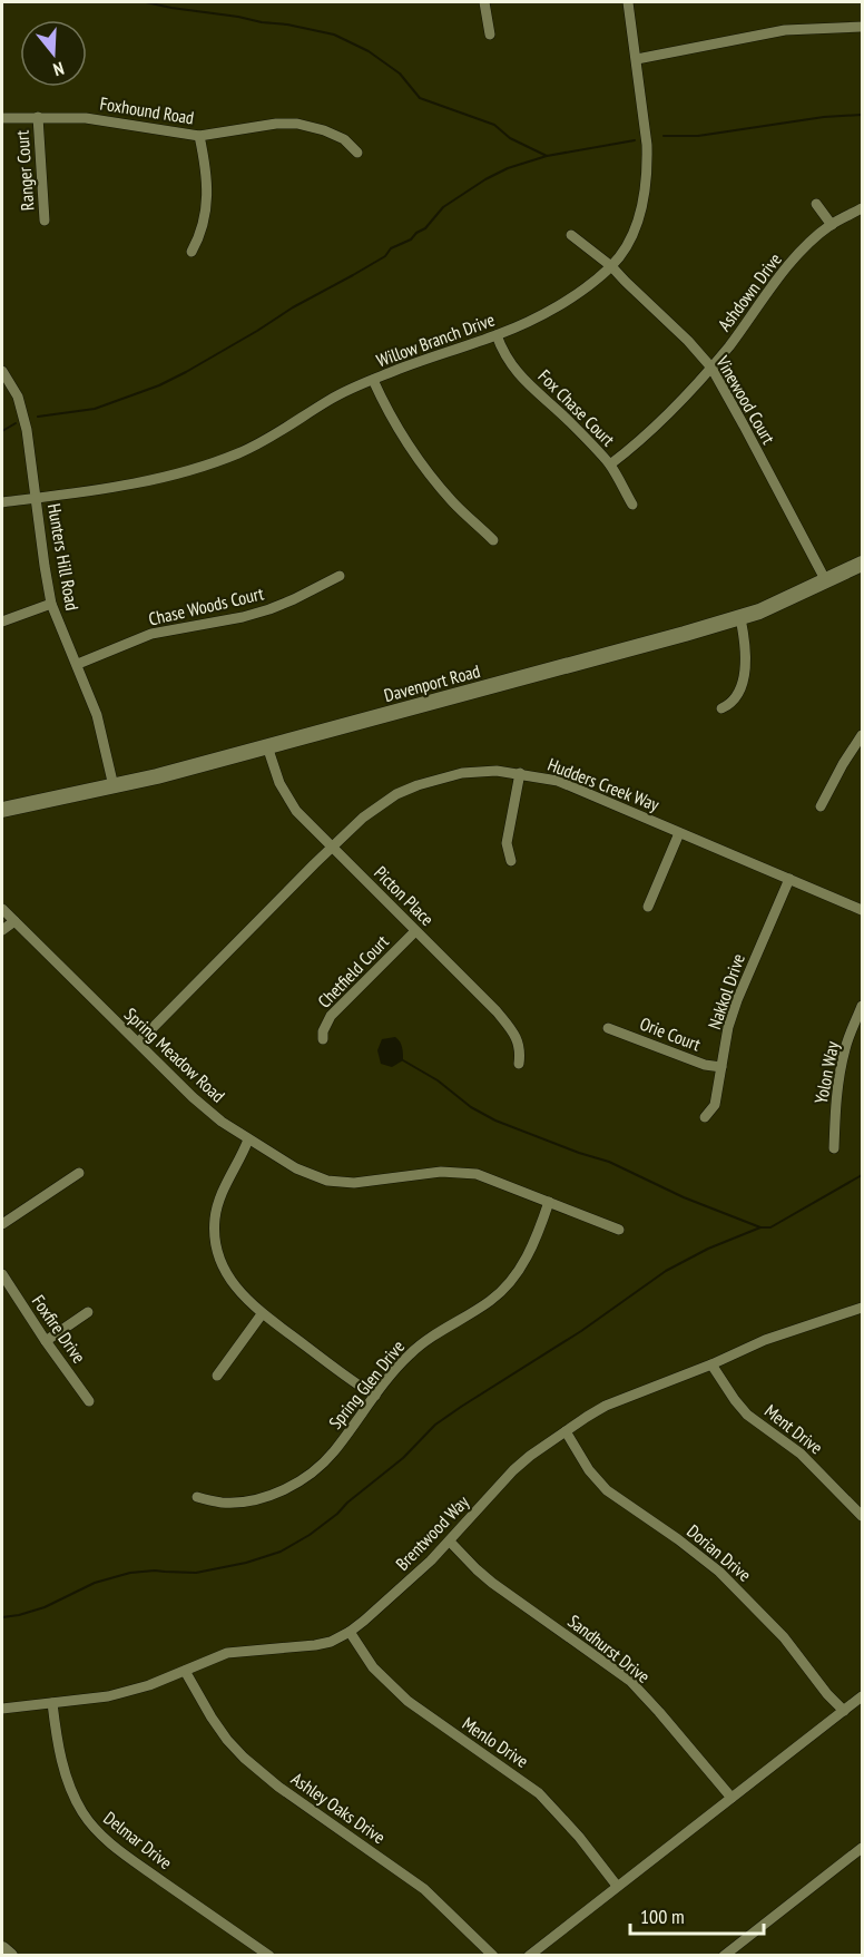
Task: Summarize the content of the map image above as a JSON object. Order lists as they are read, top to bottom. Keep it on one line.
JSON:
{"streets":{"street":["Foxhound Road","Ranger Court","Ashdown Drive","Willow Branch Drive","Vinewood Court","Fox Chase Court","Hunters Hill Road","Chase Woods Court","Davenport Road","Hudders Creek Way","Picton Place","Chetfield Court","Nakkol Drive","Orie Court","Spring Meadow Road","Yolon Way","Foxfire Drive","Spring Glen Drive","Ment Drive","Brentwood Way","Dorian Drive","Sandhurst Drive","Menlo Drive","Ashley Oaks Drive","Delmar Drive"]},"crossings":[["Foxhound Road","Ranger Court"],["Ashdown Drive","Vinewood Court"],["Ashdown Drive","Fox Chase Court"],["Willow Branch Drive","Vinewood Court"],["Willow Branch Drive","Fox Chase Court"],["Willow Branch Drive","Hunters Hill Road"],["Vinewood Court","Davenport Road"],["Hunters Hill Road","Chase Woods Court"],["Hunters Hill Road","Davenport Road"],["Davenport Road","Picton Place"],["Hudders Creek Way","Picton Place"],["Hudders Creek Way","Nakkol Drive"],["Hudders Creek Way","Spring Meadow Road"],["Picton Place","Chetfield Court"],["Nakkol Drive","Orie Court"],["Spring Meadow Road","Spring Glen Drive"],["Ment Drive","Brentwood Way"],["Brentwood Way","Dorian Drive"],["Brentwood Way","Sandhurst Drive"],["Brentwood Way","Menlo Drive"],["Brentwood Way","Ashley Oaks Drive"],["Brentwood Way","Delmar Drive"]],"scale_bar":"100 m","north":"bottom"}
